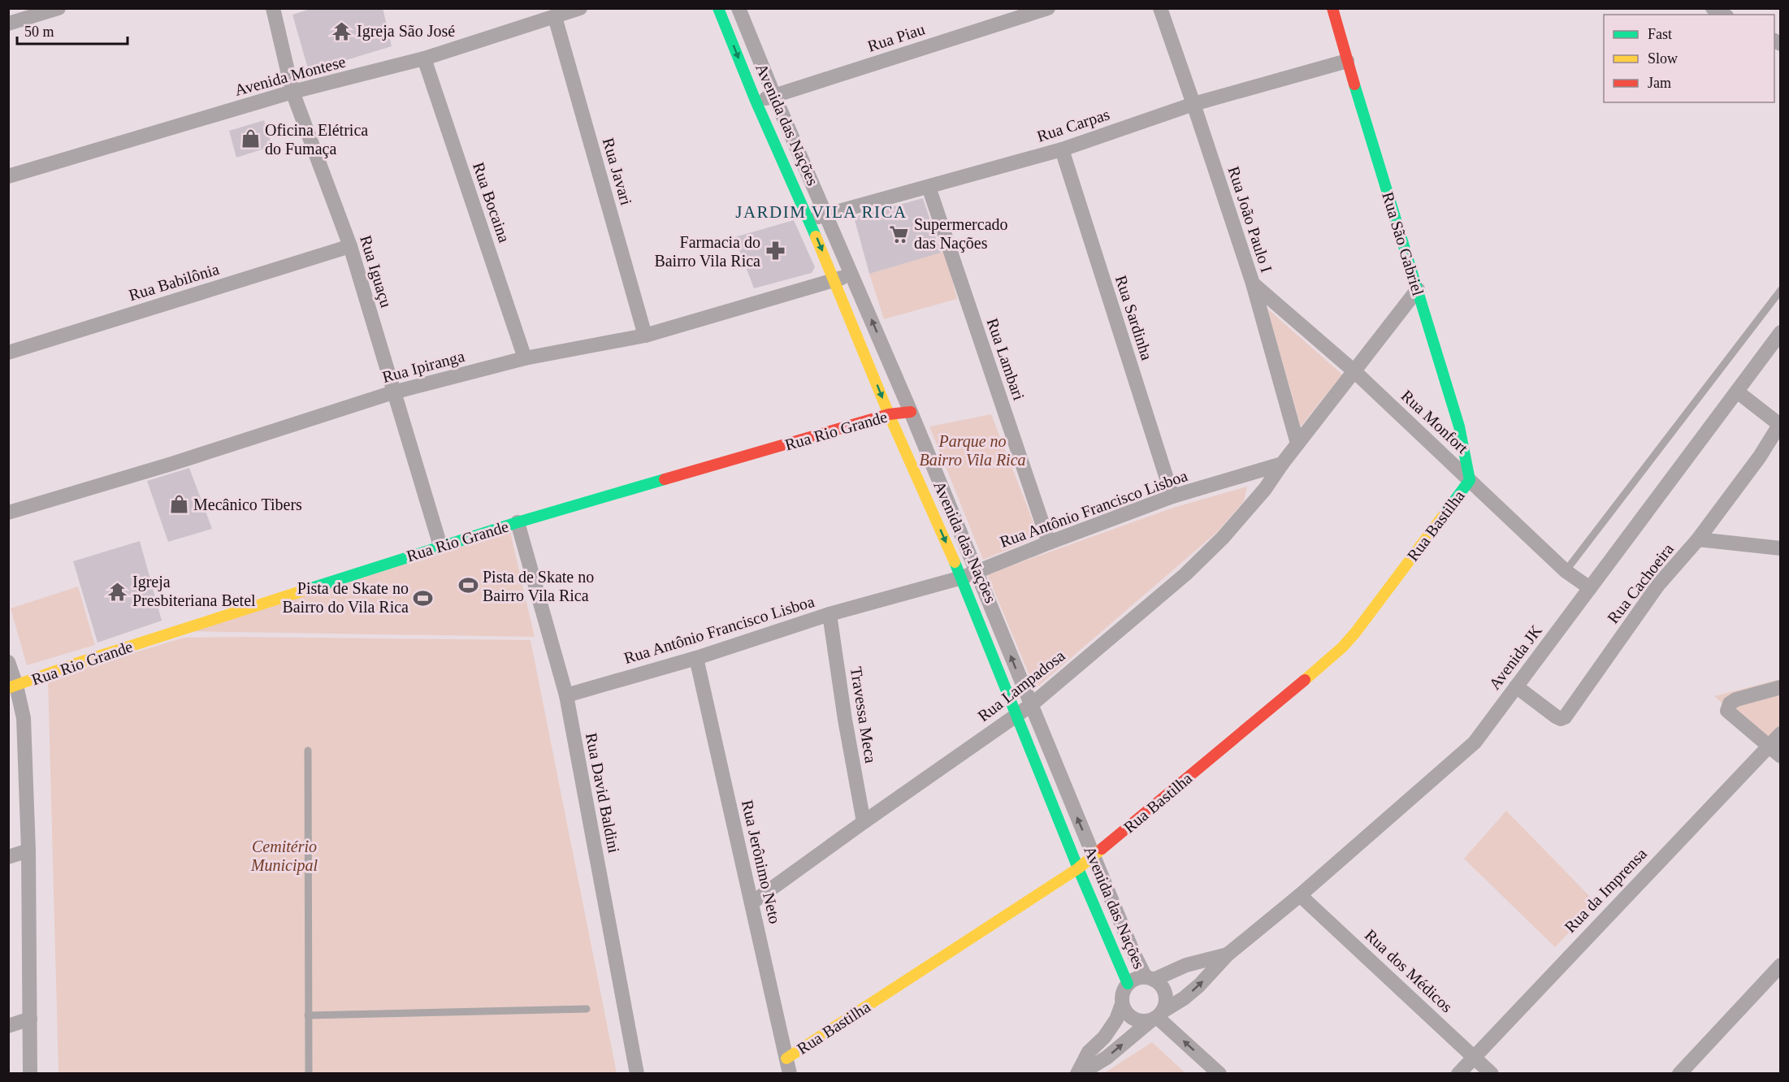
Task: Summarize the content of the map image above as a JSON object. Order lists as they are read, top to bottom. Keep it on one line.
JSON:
{"streets":{"street":["Rua Piau","Avenida Montese","Avenida das Nações","Rua Carpas","Rua Javari","Rua Bocaina","Rua João Paulo I","Rua São Gabriel","Rua Iguaçu","Rua Babilônia","Rua Sardinha","Rua Lambari","Rua Ipiranga","Rua Monfort","Rua Rio Grande","Rua Antônio Francisco Lisboa","Rua Bastilha","Rua Cachoeira","Avenida JK","Rua Lampadosa","Travessa Meca","Rua David Baldini","Rua Jerônimo Neto","Rua da Imprensa","Rua dos Médicos"]},"crossings":[["Rua Piau","Avenida das Nações"],["Avenida Montese","Rua Javari"],["Avenida Montese","Rua Bocaina"],["Avenida Montese","Rua Iguaçu"],["Avenida das Nações","Rua Carpas"],["Avenida das Nações","Rua Ipiranga"],["Avenida das Nações","Rua Rio Grande"],["Avenida das Nações","Rua Antônio Francisco Lisboa"],["Avenida das Nações","Rua Bastilha"],["Avenida das Nações","Avenida JK"],["Avenida das Nações","Rua Lampadosa"],["Rua Carpas","Rua João Paulo I"],["Rua Carpas","Rua São Gabriel"],["Rua Carpas","Rua Sardinha"],["Rua Carpas","Rua Lambari"],["Rua Javari","Rua Ipiranga"],["Rua Bocaina","Rua Ipiranga"],["Rua João Paulo I","Rua Monfort"],["Rua São Gabriel","Rua Monfort"],["Rua São Gabriel","Rua Bastilha"],["Rua Iguaçu","Rua Babilônia"],["Rua Iguaçu","Rua Ipiranga"],["Rua Iguaçu","Rua Rio Grande"],["Rua Sardinha","Rua Antônio Francisco Lisboa"],["Rua Lambari","Rua Antônio Francisco Lisboa"],["Rua Monfort","Rua Bastilha"],["Rua Monfort","Avenida JK"],["Rua Rio Grande","Rua David Baldini"],["Rua Antônio Francisco Lisboa","Rua Lampadosa"],["Rua Antônio Francisco Lisboa","Travessa Meca"],["Rua Antônio Francisco Lisboa","Rua David Baldini"],["Rua Antônio Francisco Lisboa","Rua Jerônimo Neto"],["Rua Bastilha","Rua Jerônimo Neto"],["Rua Cachoeira","Avenida JK"],["Avenida JK","Rua dos Médicos"],["Rua Lampadosa","Travessa Meca"],["Rua Lampadosa","Rua Jerônimo Neto"],["Rua da Imprensa","Rua dos Médicos"]],"districts":["JARDIM VILA RICA"],"parks":["Parque no Bairro Vila Rica","Cemitério Municipal"],"places":{"temple":["Igreja São José","Igreja Presbiteriana Betel"],"shop":["Oficina Elétrica do Fumaça","Mecânico Tibers"],"supermarket":["Supermercado das Nações"],"pharmacy":["Farmacia do Bairro Vila Rica"],"sports":["Pista de Skate no Bairro Vila Rica","Pista de Skate no Bairro do Vila Rica"]},"legend":["Fast","Slow","Jam"],"scale_bar":"50 m"}
